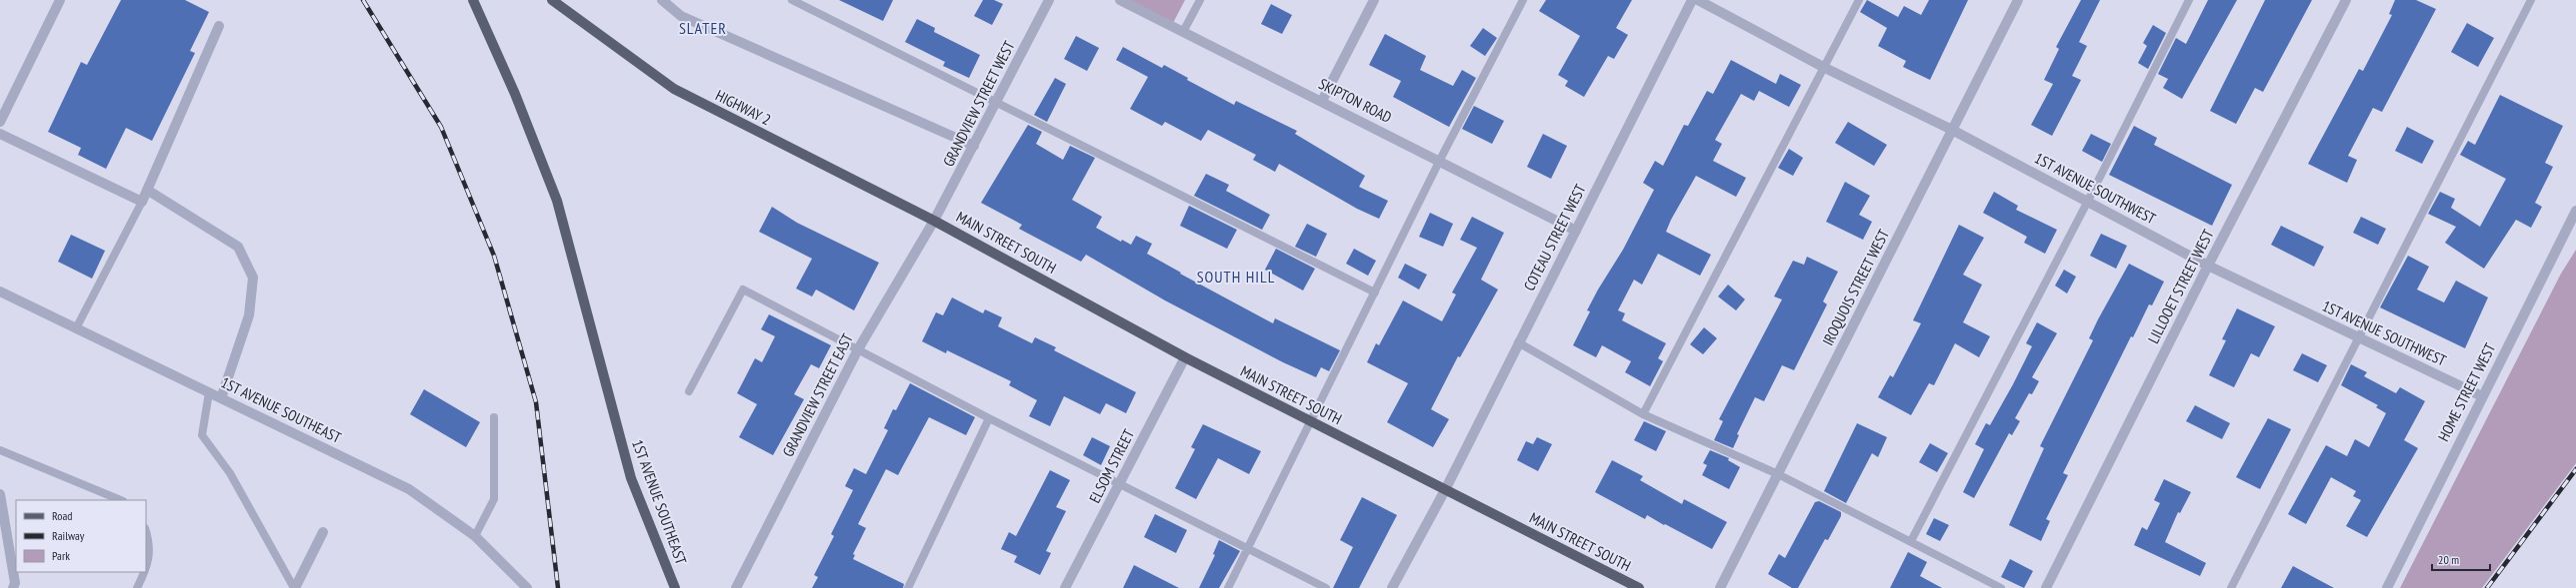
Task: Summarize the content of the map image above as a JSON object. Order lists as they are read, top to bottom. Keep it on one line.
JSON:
{"streets":{"main road":["HIGHWAY 2","MAIN STREET SOUTH","1ST AVENUE SOUTHEAST"],"street":["SKIPTON ROAD","GRANDVIEW STREET WEST","1ST AVENUE SOUTHWEST","COTEAU STREET WEST","LILLOOET STREET WEST","IROQUOIS STREET WEST","HOME STREET WEST","GRANDVIEW STREET EAST","ELSOM STREET"]},"crossings":[["SKIPTON ROAD","COTEAU STREET WEST"],["GRANDVIEW STREET WEST","HIGHWAY 2"],["GRANDVIEW STREET WEST","MAIN STREET SOUTH"],["GRANDVIEW STREET WEST","GRANDVIEW STREET EAST"],["HIGHWAY 2","MAIN STREET SOUTH"],["HIGHWAY 2","GRANDVIEW STREET EAST"],["1ST AVENUE SOUTHWEST","LILLOOET STREET WEST"],["1ST AVENUE SOUTHWEST","IROQUOIS STREET WEST"],["1ST AVENUE SOUTHWEST","HOME STREET WEST"],["COTEAU STREET WEST","MAIN STREET SOUTH"],["MAIN STREET SOUTH","GRANDVIEW STREET EAST"],["MAIN STREET SOUTH","ELSOM STREET"]],"districts":["SLATER","SOUTH HILL"],"legend":["Road","Railway","Park"],"scale_bar":"20 m"}
